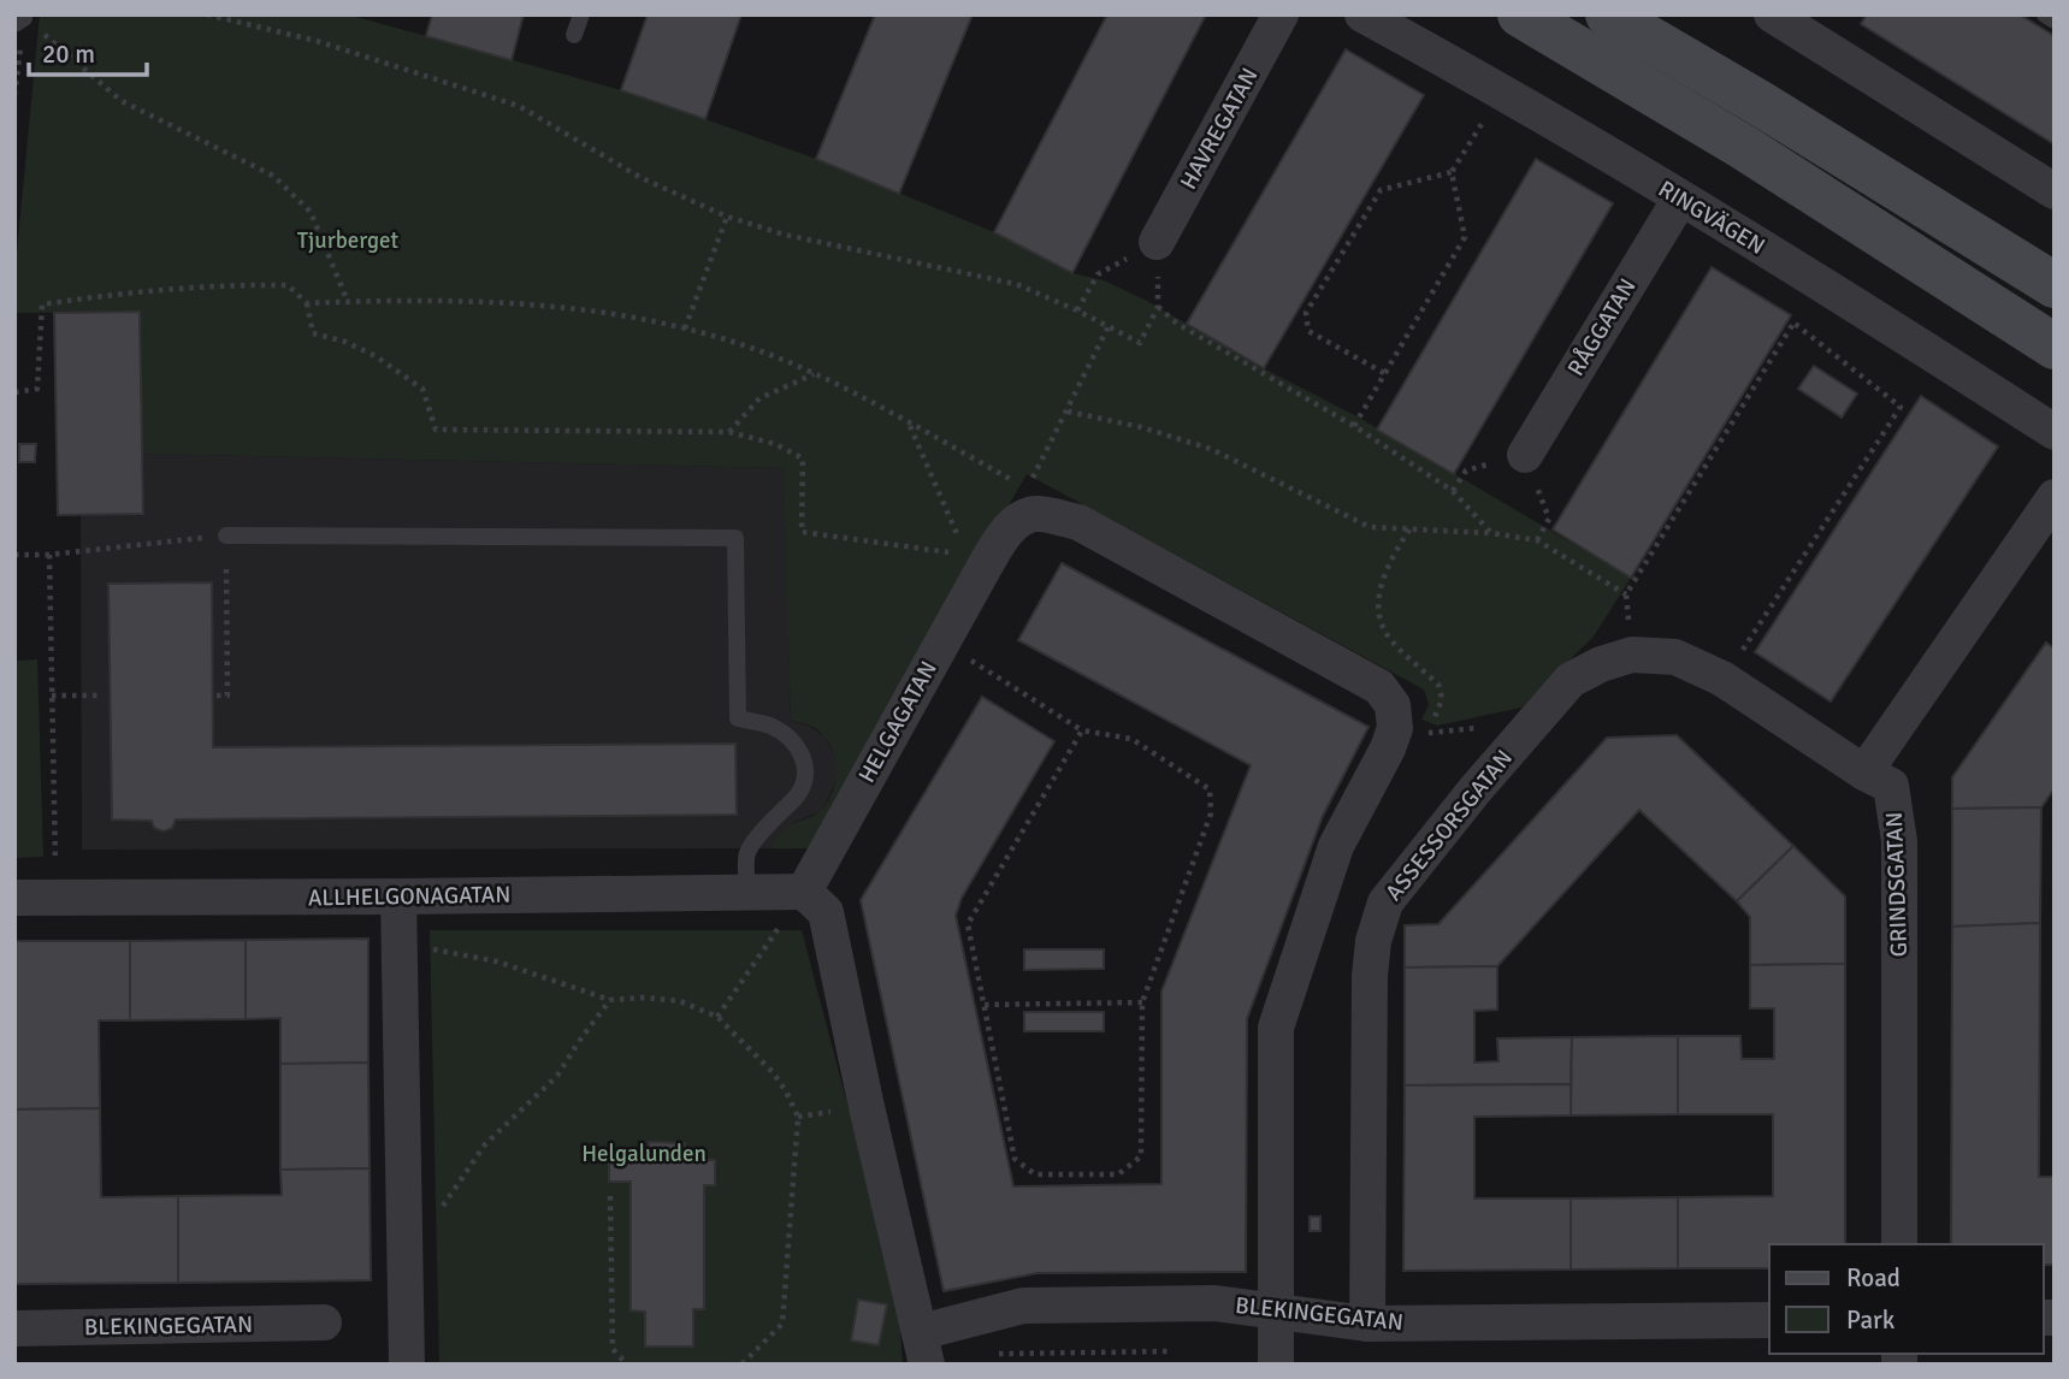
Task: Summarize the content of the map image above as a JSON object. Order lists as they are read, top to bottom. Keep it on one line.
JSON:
{"streets":{"street":["HAVREGATAN","RINGVÄGEN","RÅGGATAN","HELGAGATAN","ASSESSORSGATAN","GRINDSGATAN","ALLHELGONAGATAN","BLEKINGEGATAN"]},"crossings":[["RINGVÄGEN","RÅGGATAN"],["HELGAGATAN","ALLHELGONAGATAN"],["HELGAGATAN","BLEKINGEGATAN"],["ASSESSORSGATAN","GRINDSGATAN"],["ASSESSORSGATAN","BLEKINGEGATAN"]],"parks":["Tjurberget","Helgalunden"],"legend":["Road","Park"],"scale_bar":"20 m"}
